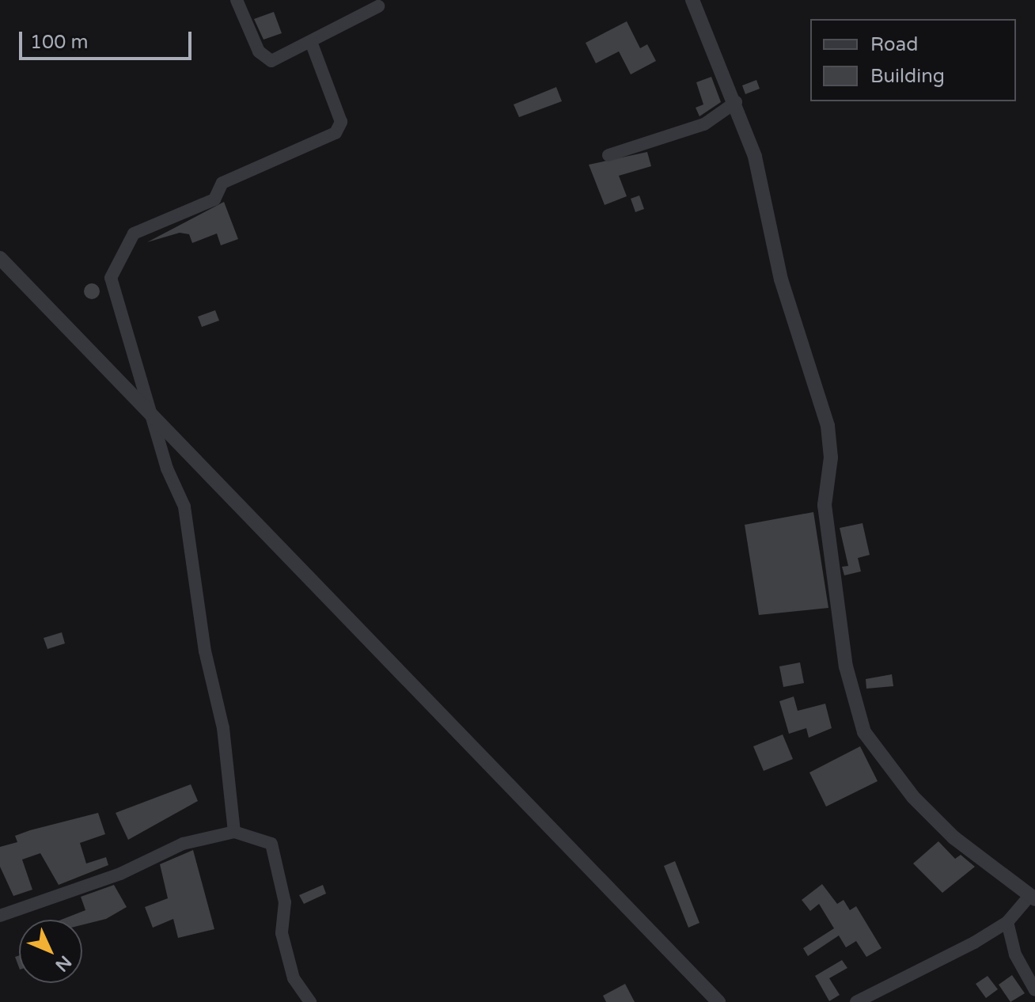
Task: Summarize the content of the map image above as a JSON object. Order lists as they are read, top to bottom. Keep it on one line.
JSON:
{"legend":["Road","Building"],"scale_bar":"100 m","north":"bottom right"}
